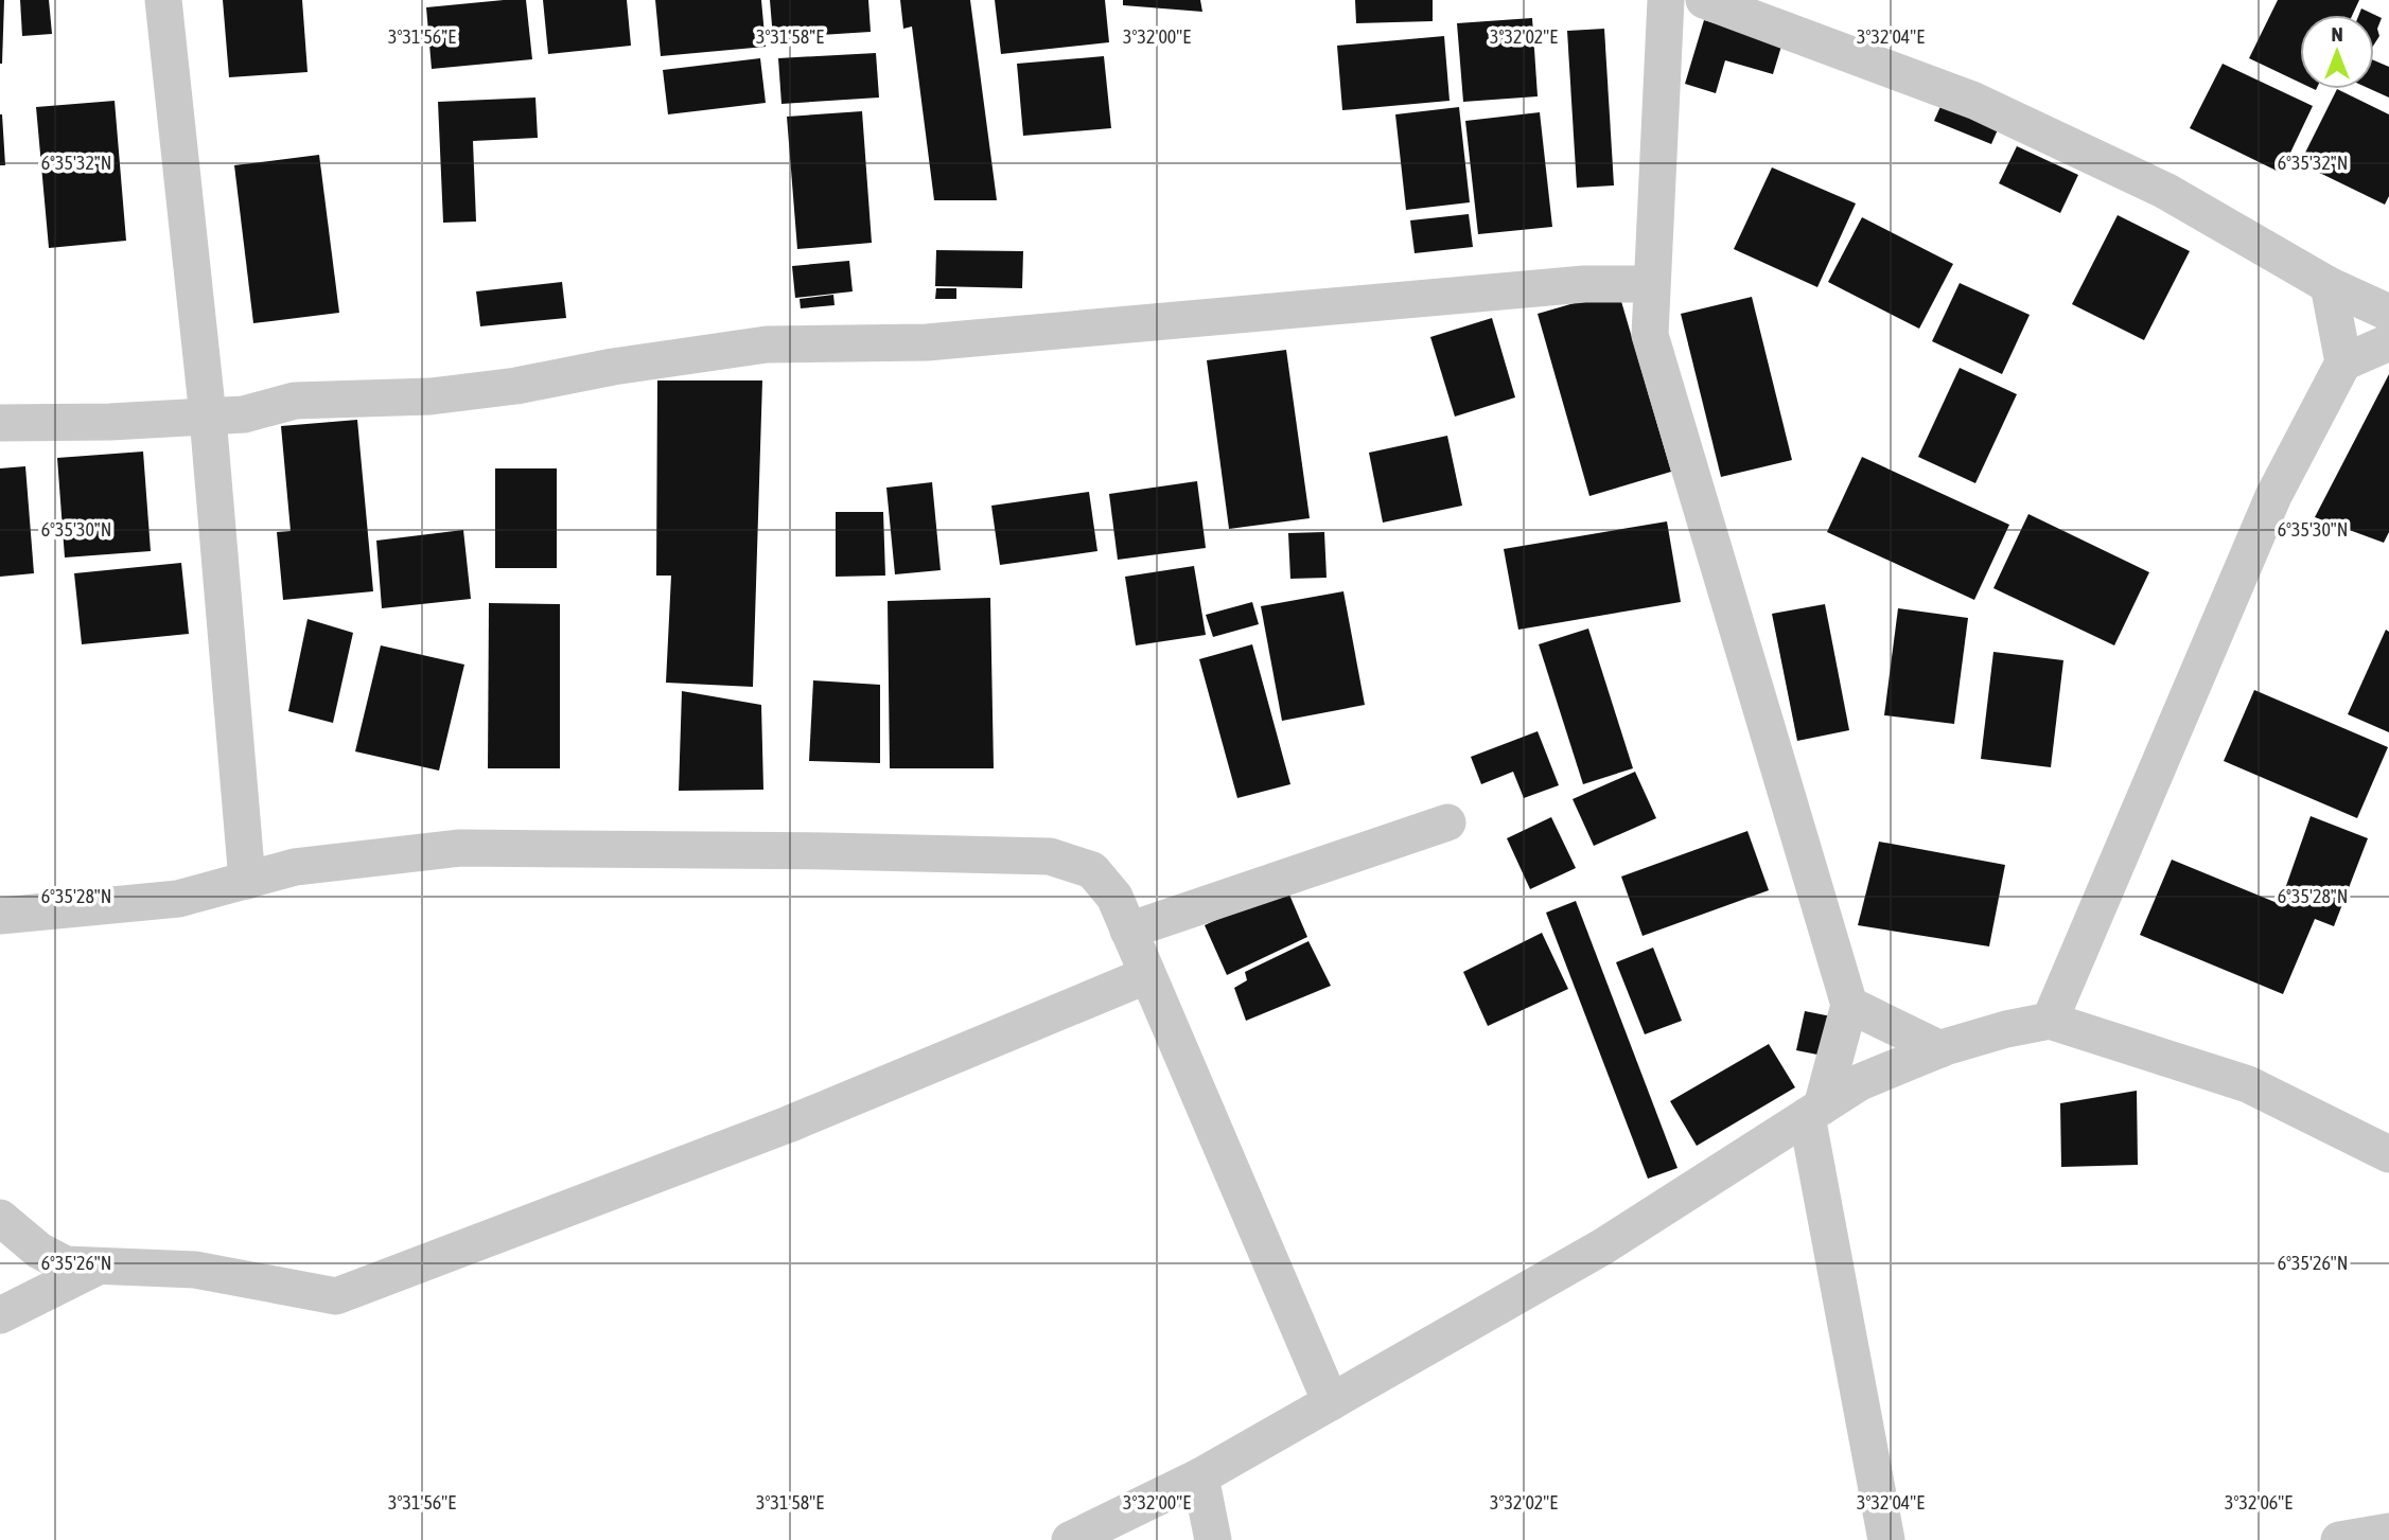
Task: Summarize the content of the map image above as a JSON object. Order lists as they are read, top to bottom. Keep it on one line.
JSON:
{"north":"top","coordinates":["3°31'56\"E","3°31'58\"E","3°32'00\"E","3°32'02\"E","3°32'04\"E","6°35'32\"N","6°35'30\"N","6°35'28\"N","6°35'26\"N","3°32'06\"E"]}
